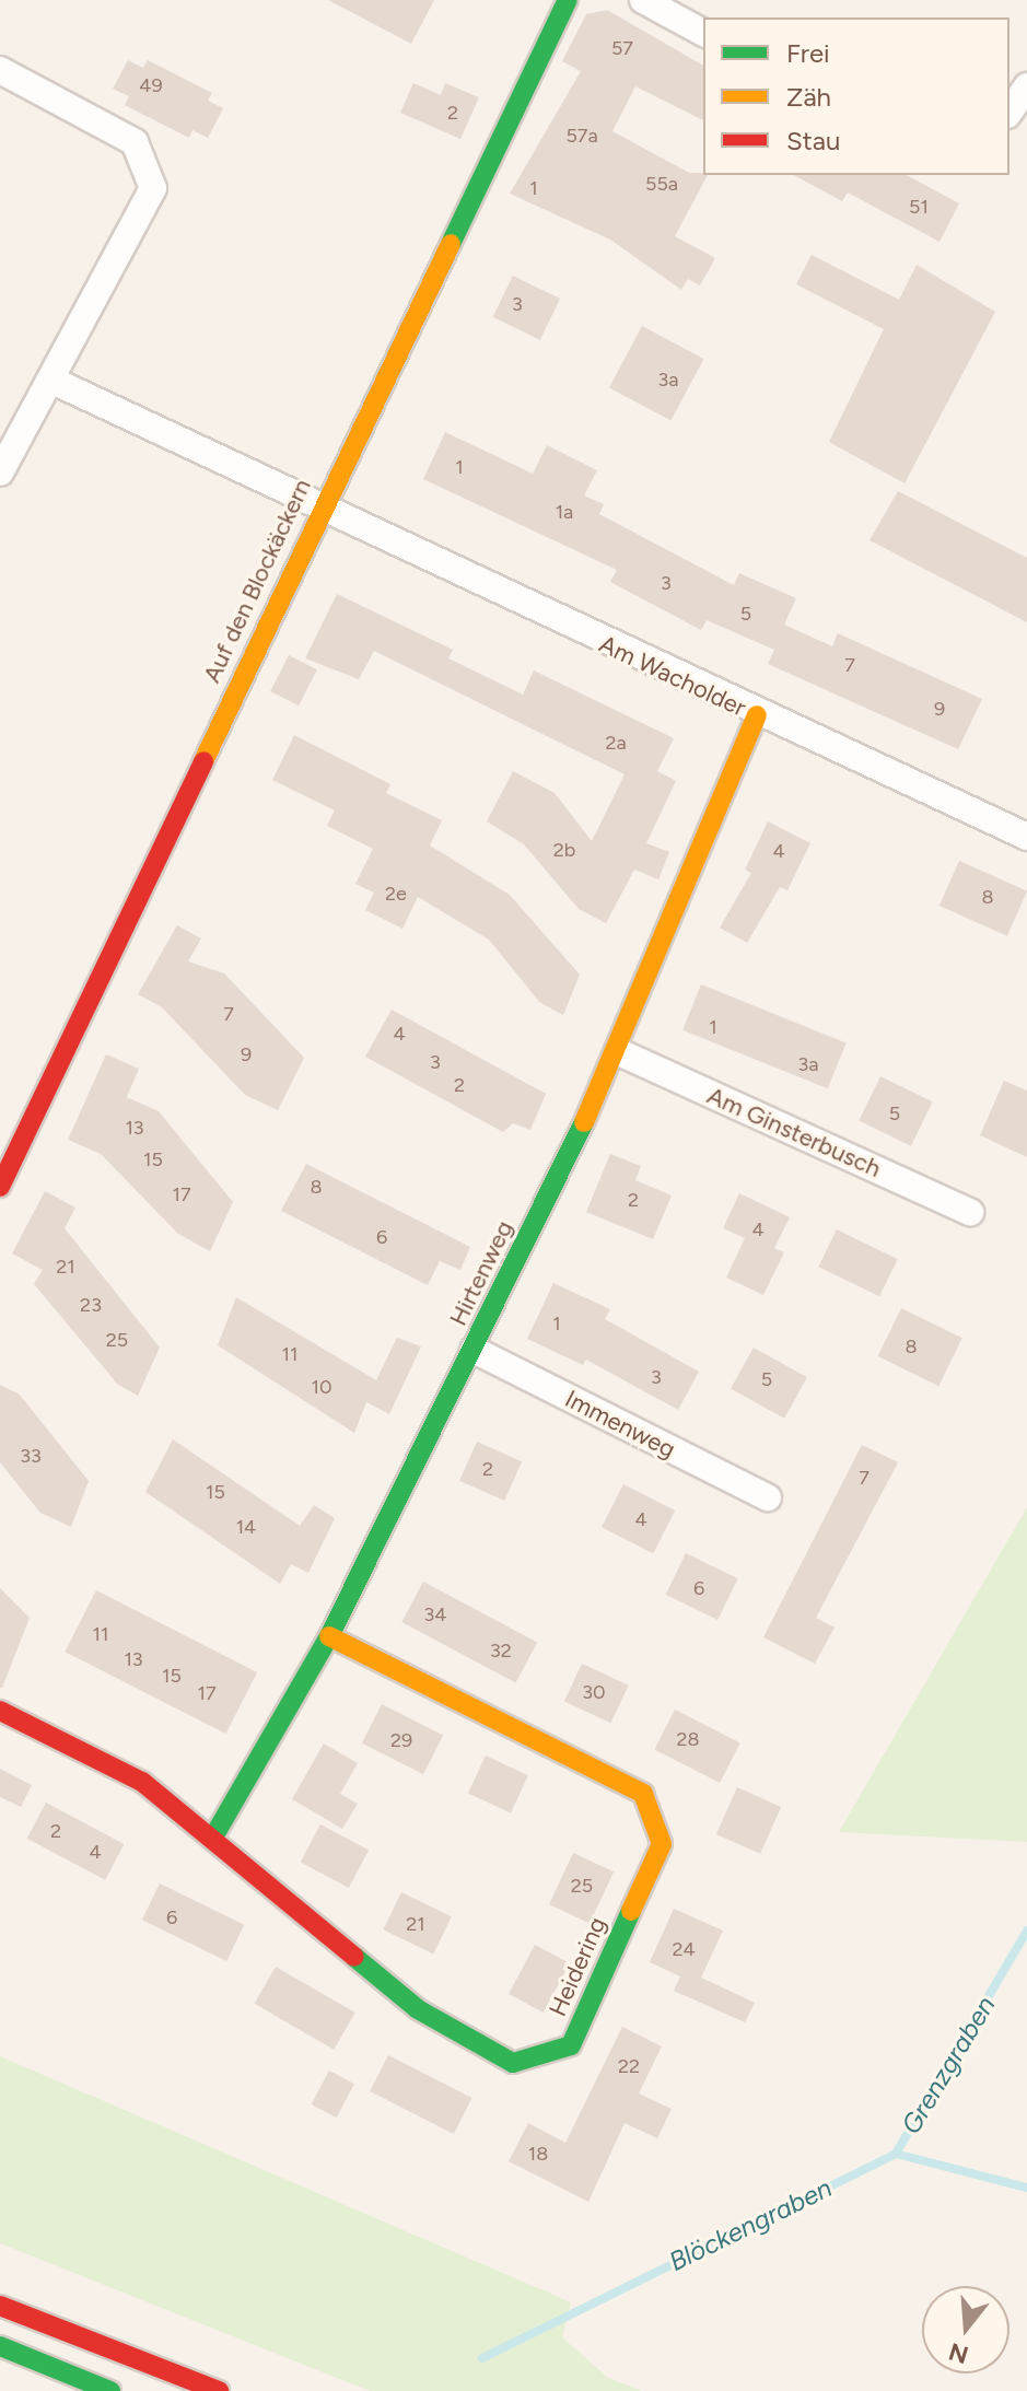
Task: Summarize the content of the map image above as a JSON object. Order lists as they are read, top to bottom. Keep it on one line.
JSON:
{"streets":{"main road":["Auf den Blockäckern","Hirtenweg","Heidering"],"street":["Am Wacholder","Am Ginsterbusch","Immenweg"]},"crossings":[["Auf den Blockäckern","Am Wacholder"],["Am Wacholder","Hirtenweg"],["Am Ginsterbusch","Hirtenweg"],["Hirtenweg","Immenweg"],["Hirtenweg","Heidering"]],"water":["Grenzgraben","Blöckengraben"],"house_numbers":["57","49","2","57a","55a","1","51","3","3a","1","1a","3","5","7","9","2a","2b","4","2e","8","7","1","4","9","3","3a","2","5","13","15","8","17","2","4","6","21","23","1","25","8","11","3","5","10","33","2","7","15","4","14","6","34","11","32","13","15","30","17","28","29","2","4","25","6","21","24","22","18"],"legend":["Frei","Zäh","Stau"],"north":"bottom"}
